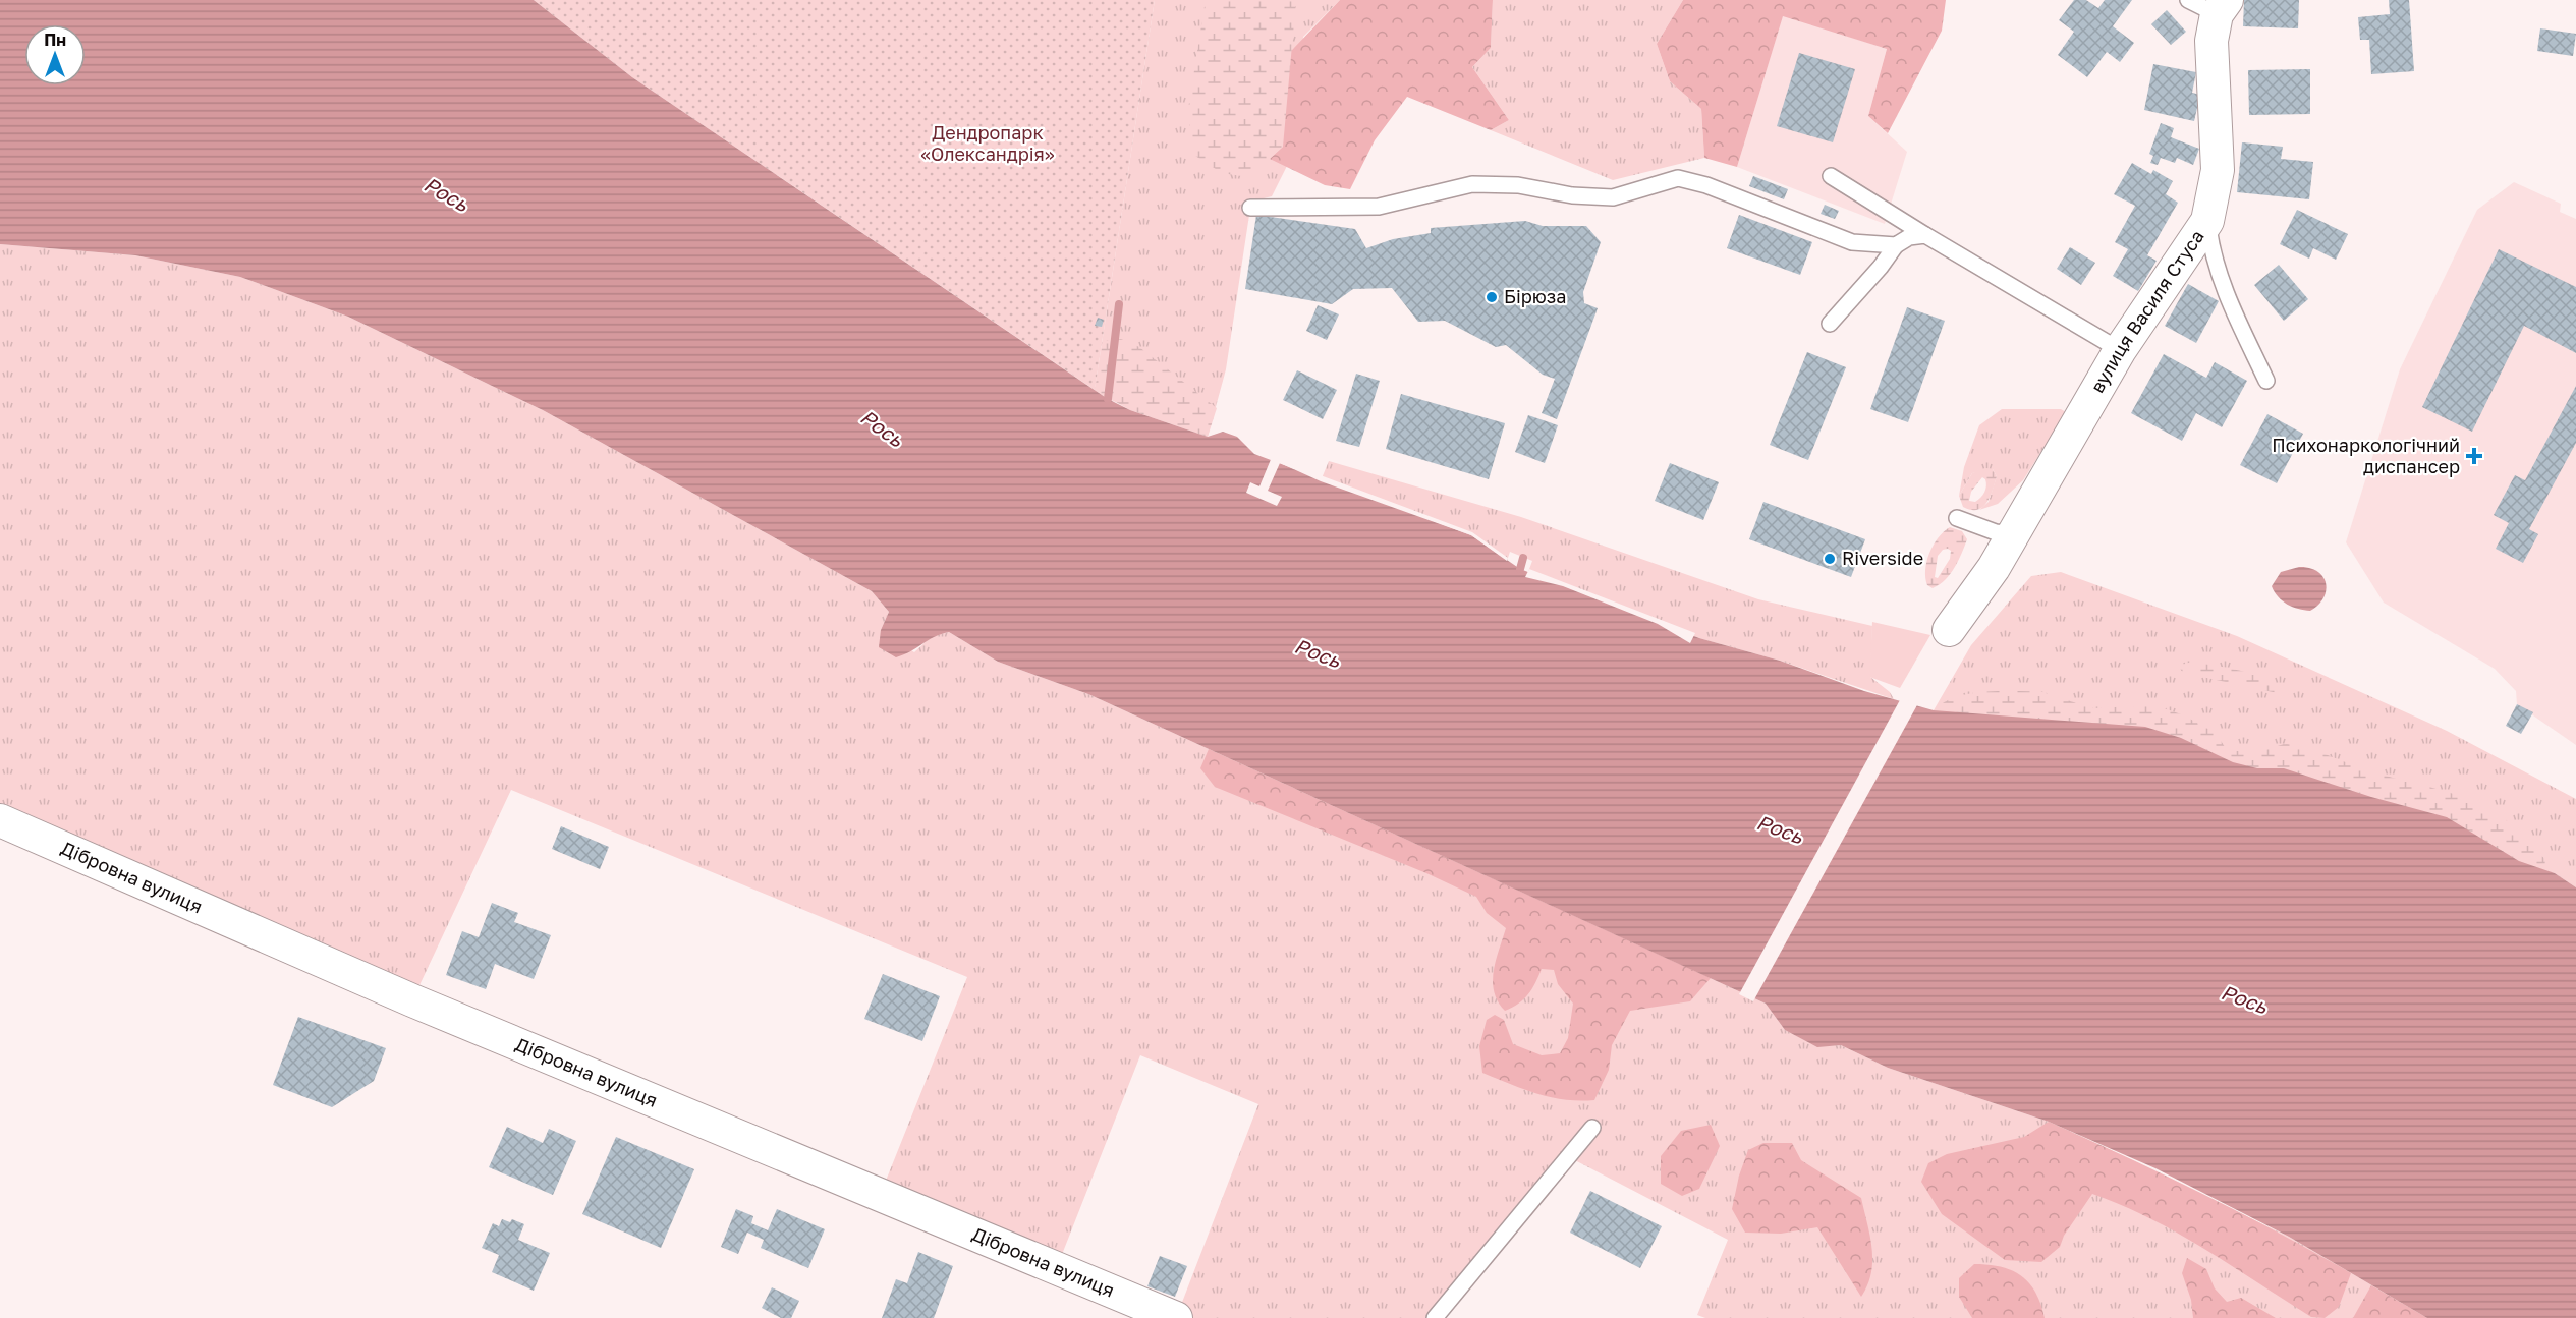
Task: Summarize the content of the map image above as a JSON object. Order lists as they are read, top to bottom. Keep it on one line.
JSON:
{"streets":{"street":["вулиця Василя Стуса","Дібровна вулиця"]},"water":["Рось"],"parks":["Дендропарк «Олександрія»"],"places":{"other":["Бірюза","Riverside"],"health":["Психонаркологічний диспансер"]},"north":"top"}
